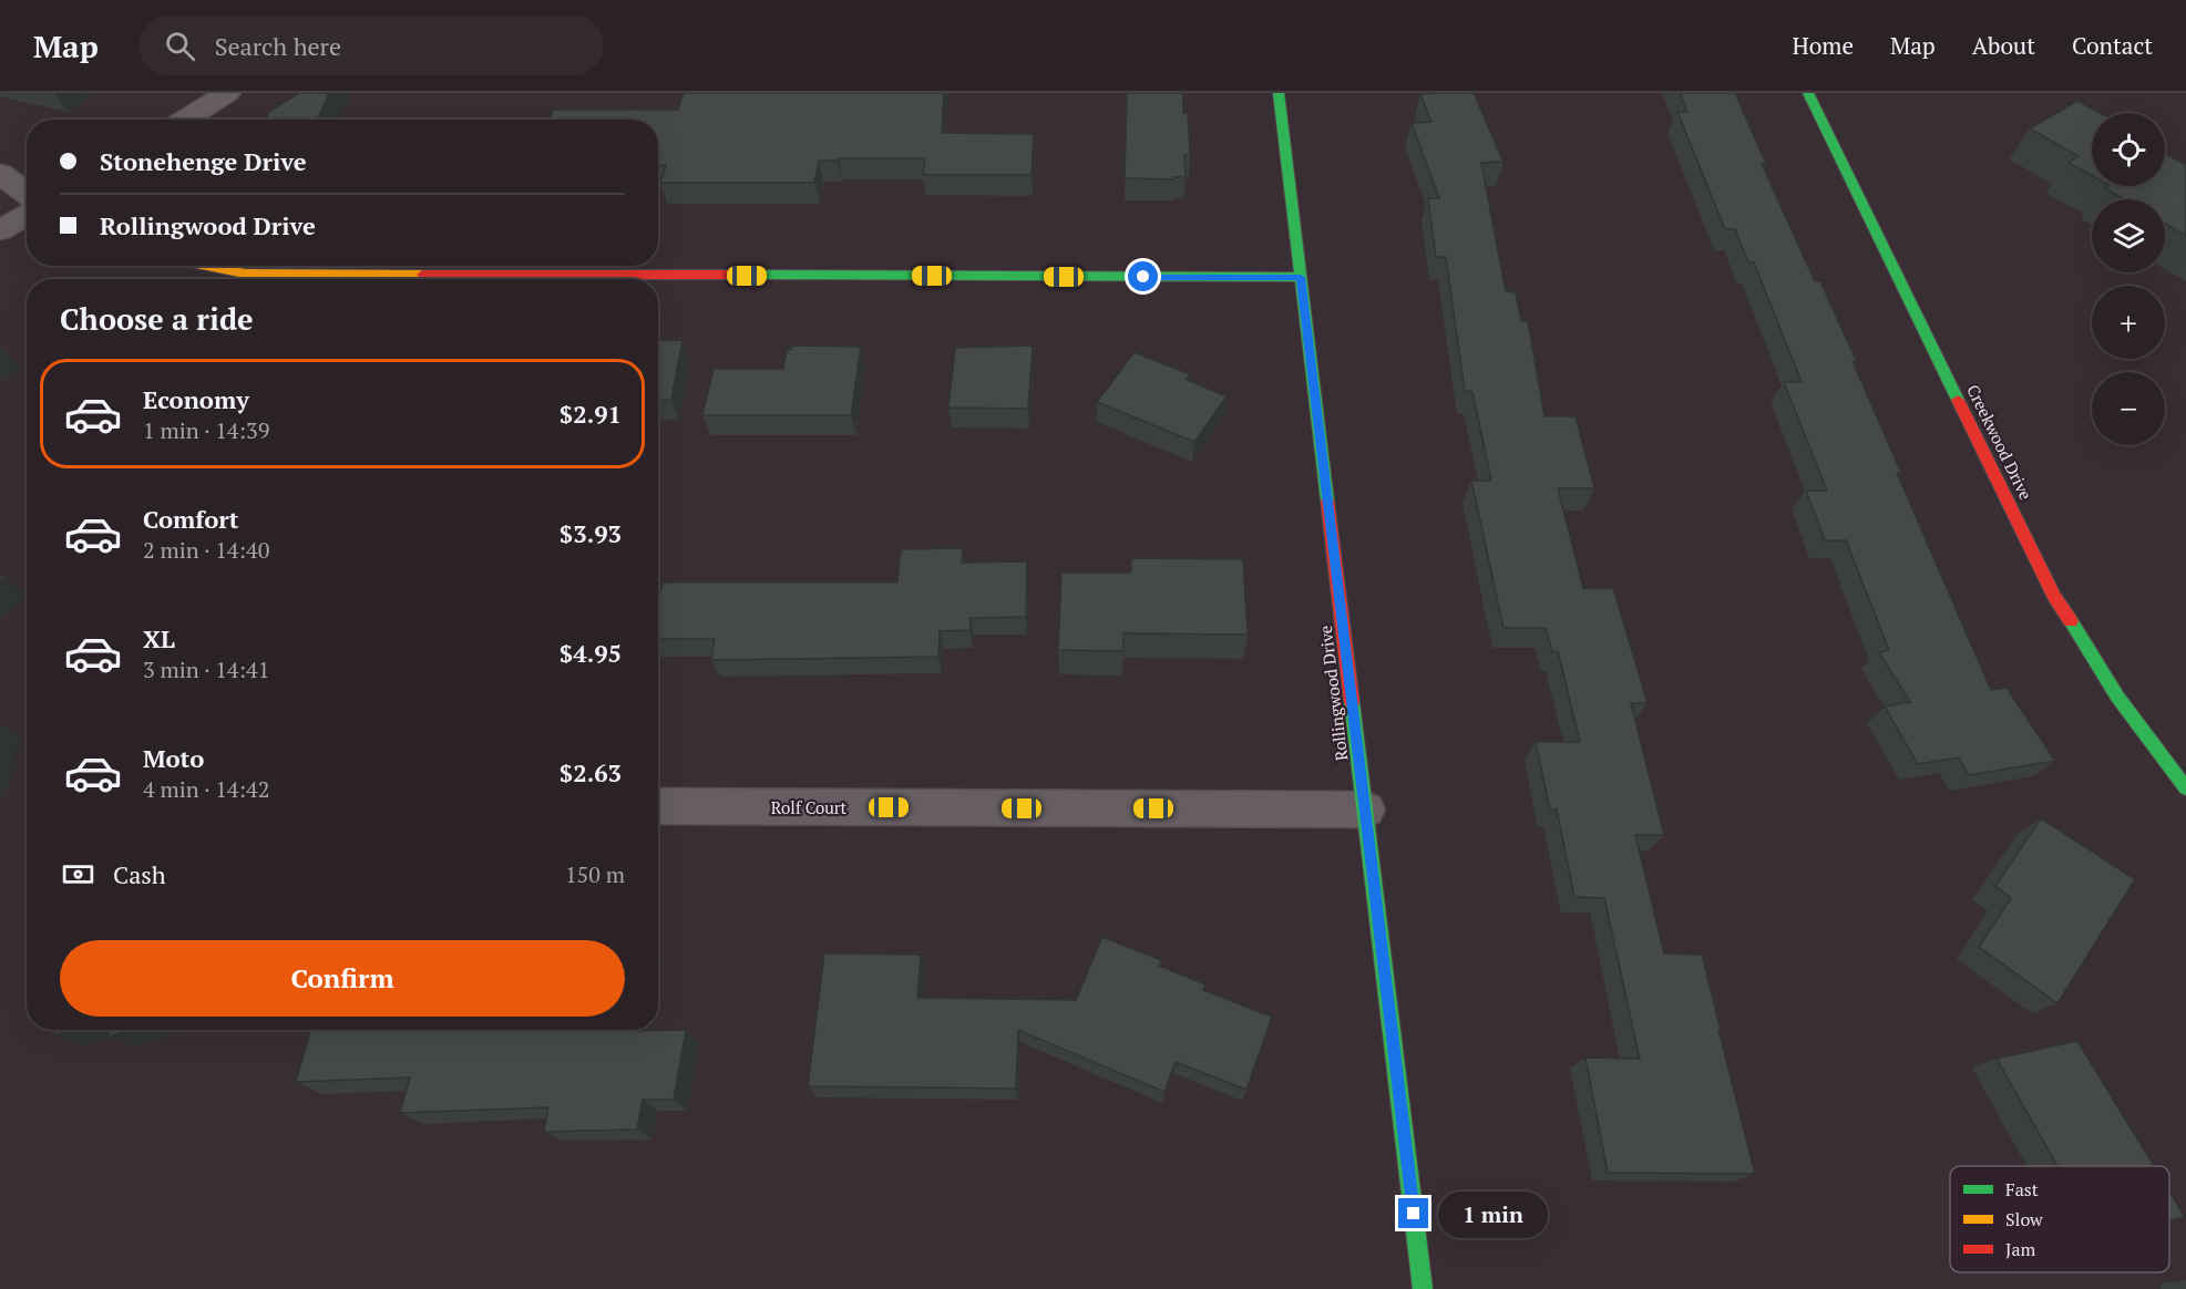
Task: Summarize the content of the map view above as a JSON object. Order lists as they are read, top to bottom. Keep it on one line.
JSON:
{"streets":{"street":["Creekwood Drive","Rollingwood Drive","Rolf Court"]},"crossings":[["Rollingwood Drive","Rolf Court"]],"legend":["Fast","Slow","Jam"],"page":{"header":"Map","search":"Search here","nav":["Home","Map","About","Contact"],"map_buttons":["+","−"],"banner":["Stonehenge Drive","Rollingwood Drive"],"heading":"Choose a ride","list":[{"name":"Economy","note":"1 min · 14:39","value":"$2.91"},{"name":"Comfort","note":"2 min · 14:40","value":"$3.93"},{"name":"XL","note":"3 min · 14:41","value":"$4.95"},{"name":"Moto","note":"4 min · 14:42","value":"$2.63"}],"pay":["Cash","150 m"],"buttons":"Confirm","bubble":"1 min"}}
